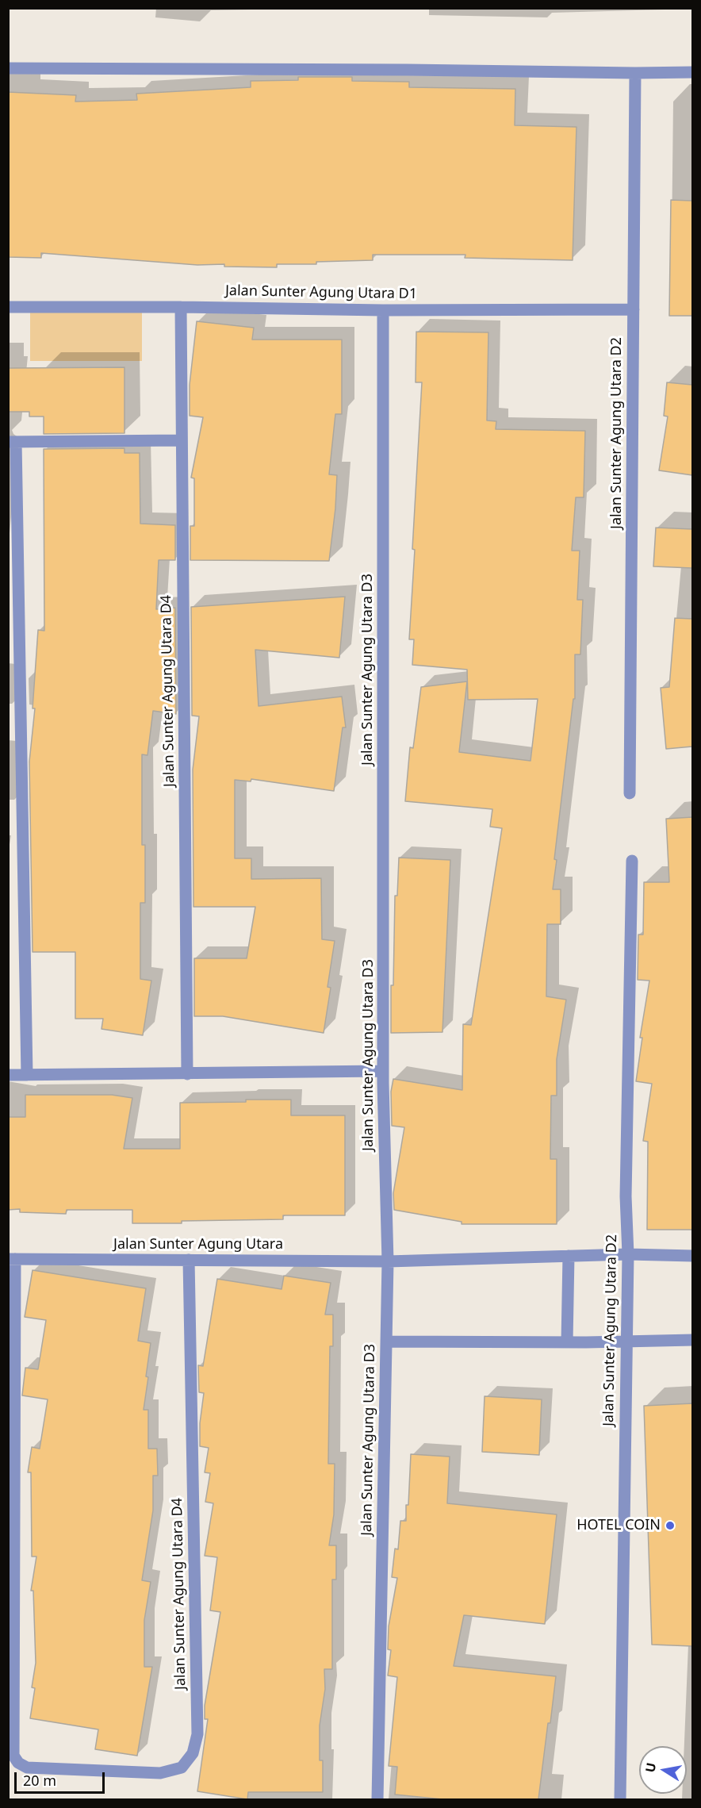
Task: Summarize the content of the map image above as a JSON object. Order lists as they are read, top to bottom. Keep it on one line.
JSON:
{"streets":{"street":["Jalan Sunter Agung Utara D1","Jalan Sunter Agung Utara D2","Jalan Sunter Agung Utara D3","Jalan Sunter Agung Utara D4","Jalan Sunter Agung Utara"]},"crossings":[["Jalan Sunter Agung Utara D1","Jalan Sunter Agung Utara D2"],["Jalan Sunter Agung Utara D1","Jalan Sunter Agung Utara D3"],["Jalan Sunter Agung Utara D1","Jalan Sunter Agung Utara D4"],["Jalan Sunter Agung Utara D2","Jalan Sunter Agung Utara"],["Jalan Sunter Agung Utara D3","Jalan Sunter Agung Utara"],["Jalan Sunter Agung Utara D4","Jalan Sunter Agung Utara"]],"places":["HOTEL COIN"],"scale_bar":"20 m","north":"left"}
